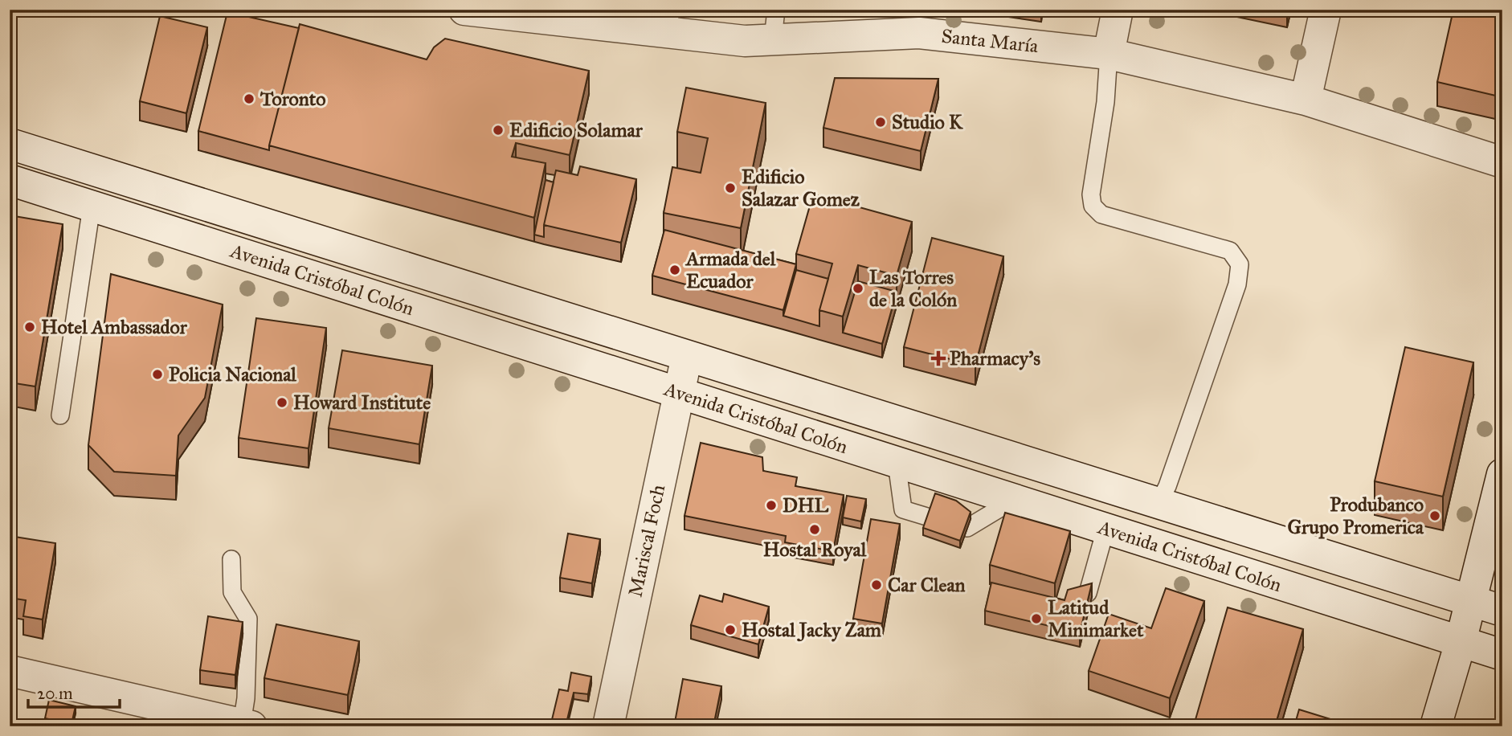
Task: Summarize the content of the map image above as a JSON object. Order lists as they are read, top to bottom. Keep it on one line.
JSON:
{"streets":{"street":["Santa María","Avenida Cristóbal Colón","Mariscal Foch"]},"crossings":[["Avenida Cristóbal Colón","Mariscal Foch"]],"places":{"other":["Toronto","Studio K","Edificio Solamar","Edificio Salazar Gomez","Armada del Ecuador","Las Torres de la Colón","Hotel Ambassador","Policia Nacional","Howard Institute","DHL","Produbanco Grupo Promerica","Hostal Royal","Car Clean","Latitud Minimarket","Hostal Jacky Zam"],"health":["Pharmacy's"]},"scale_bar":"20 m"}
